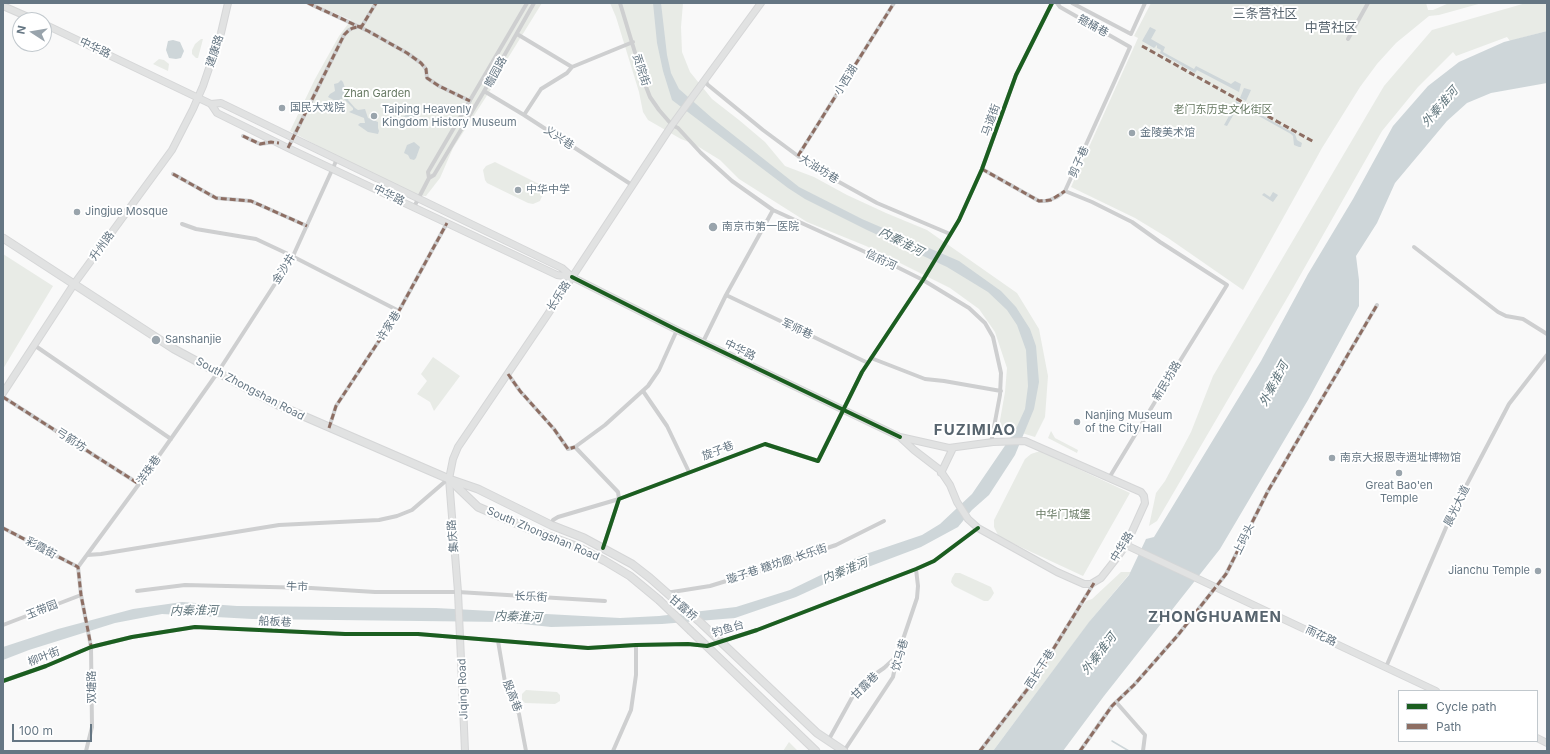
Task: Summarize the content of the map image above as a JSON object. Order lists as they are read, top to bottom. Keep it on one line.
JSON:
{"streets":{"main road":["中华路","建康路","升州路","长乐路","South Zhongshan Road","集庆路","甘露桥","雨花路","Jiqing Road"],"street":["箍桶巷","贡院街","瞻园路","小西湖","马道街","义兴巷","剪子巷","大油坊巷","信府河","金沙井","许家巷","军师巷","新民坊路","弓箭坊","旋子巷","洋珠巷","晨光大道","上码头","彩霞街","璇子巷 糖坊廊 长乐街","牛市","长乐街","玉带园","船板巷","钓鱼台","饮马巷","柳叶街","西长干巷","甘露巷","双塘路","殷高巷"]},"crossings":[["箍桶巷","剪子巷"],["中华路","建康路"],["中华路","瞻园路"],["中华路","升州路"],["中华路","信府河"],["中华路","金沙井"],["中华路","长乐路"],["中华路","许家巷"],["中华路","新民坊路"],["中华路","旋子巷"],["中华路","钓鱼台"],["中华路","雨花路"],["中华路","西长干巷"],["建康路","升州路"],["贡院街","信府河"],["贡院街","长乐路"],["瞻园路","义兴巷"],["小西湖","大油坊巷"],["马道街","剪子巷"],["马道街","大油坊巷"],["马道街","信府河"],["义兴巷","长乐路"],["剪子巷","新民坊路"],["大油坊巷","长乐路"],["升州路","South Zhongshan Road"],["信府河","长乐路"],["金沙井","South Zhongshan Road"],["金沙井","洋珠巷"],["长乐路","South Zhongshan Road"],["长乐路","集庆路"],["许家巷","South Zhongshan Road"],["South Zhongshan Road","旋子巷"],["South Zhongshan Road","洋珠巷"],["South Zhongshan Road","集庆路"],["South Zhongshan Road","璇子巷 糖坊廊 长乐街"],["South Zhongshan Road","甘露桥"],["弓箭坊","洋珠巷"],["洋珠巷","彩霞街"],["晨光大道","雨花路"],["集庆路","牛市"],["集庆路","长乐街"],["集庆路","Jiqing Road"],["上码头","雨花路"],["璇子巷 糖坊廊 长乐街","甘露桥"],["牛市","长乐街"],["甘露桥","钓鱼台"],["玉带园","双塘路"],["船板巷","钓鱼台"],["船板巷","柳叶街"],["船板巷","双塘路"],["船板巷","Jiqing Road"],["钓鱼台","饮马巷"],["钓鱼台","Jiqing Road"],["钓鱼台","殷高巷"],["饮马巷","甘露巷"],["柳叶街","双塘路"]],"districts":["三条营社区","中营社区","FUZIMIAO","ZHONGHUAMEN"],"water":["外秦淮河","内秦淮河"],"parks":["Zhan Garden","老门东历史文化街区","中华门城堡"],"places":["国民大戏院","Taiping Heavenly Kingdom History Museum","金陵美术馆","中华中学","Jingjue Mosque","南京市第一医院","Sanshanjie","Nanjing Museum of the City Hall","南京大报恩寺遗址博物馆","Great Bao'en Temple","Jianchu Temple"],"legend":["Cycle path","Path"],"scale_bar":"100 m","north":"left"}
